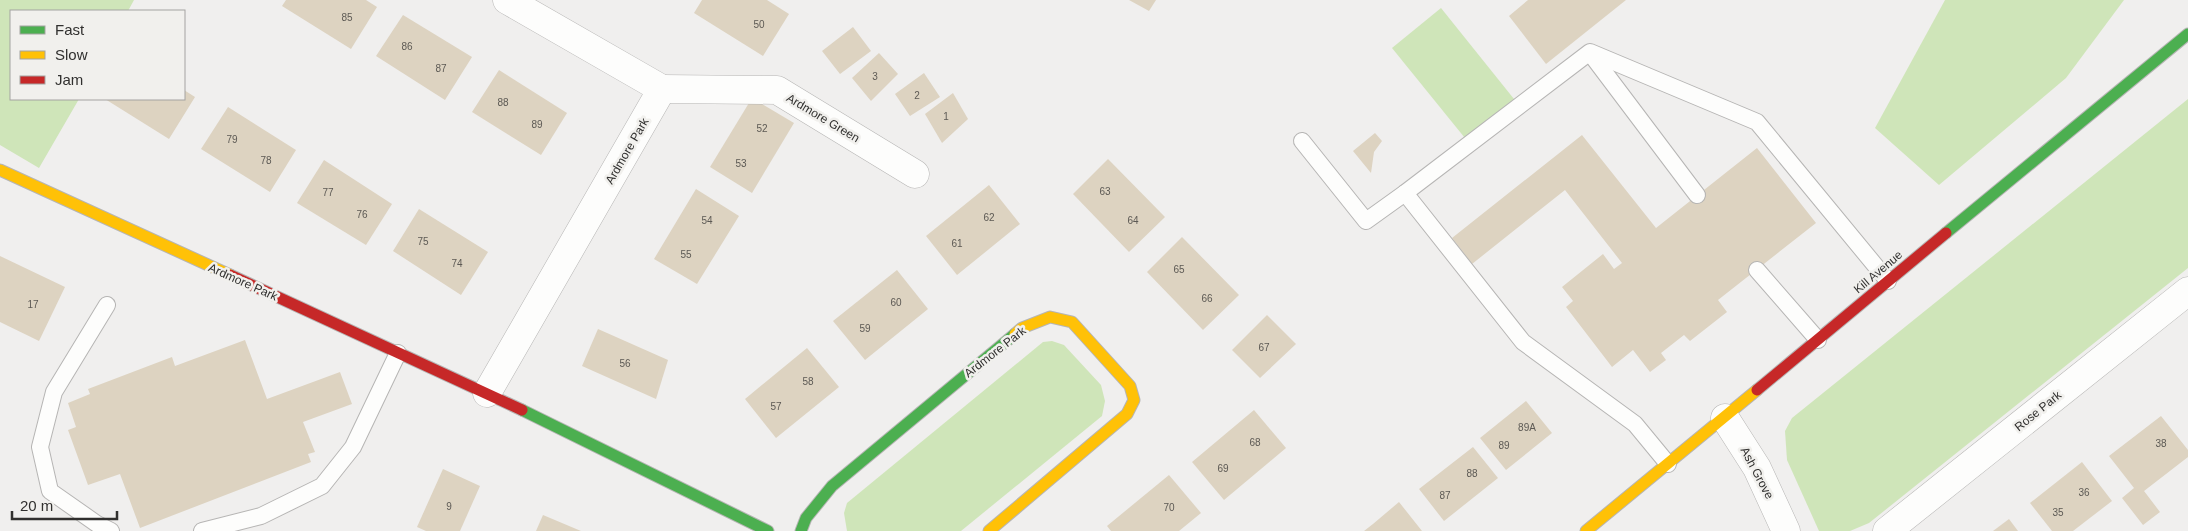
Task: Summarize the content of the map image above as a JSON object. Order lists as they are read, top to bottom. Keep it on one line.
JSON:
{"streets":{"street":["Ardmore Green","Ardmore Park","Kill Avenue","Rose Park","Ash Grove"]},"crossings":[["Ardmore Green","Ardmore Park"],["Kill Avenue","Ash Grove"]],"house_numbers":["85","50","86","87","3","2","88","1","89","52","79","78","53","63","77","76","62","54","64","75","61","55","74","65","66","60","17","59","67","56","58","57","89A","68","38","89","69","88","36","87","9","70","35"],"legend":["Fast","Slow","Jam"],"scale_bar":"20 m"}
